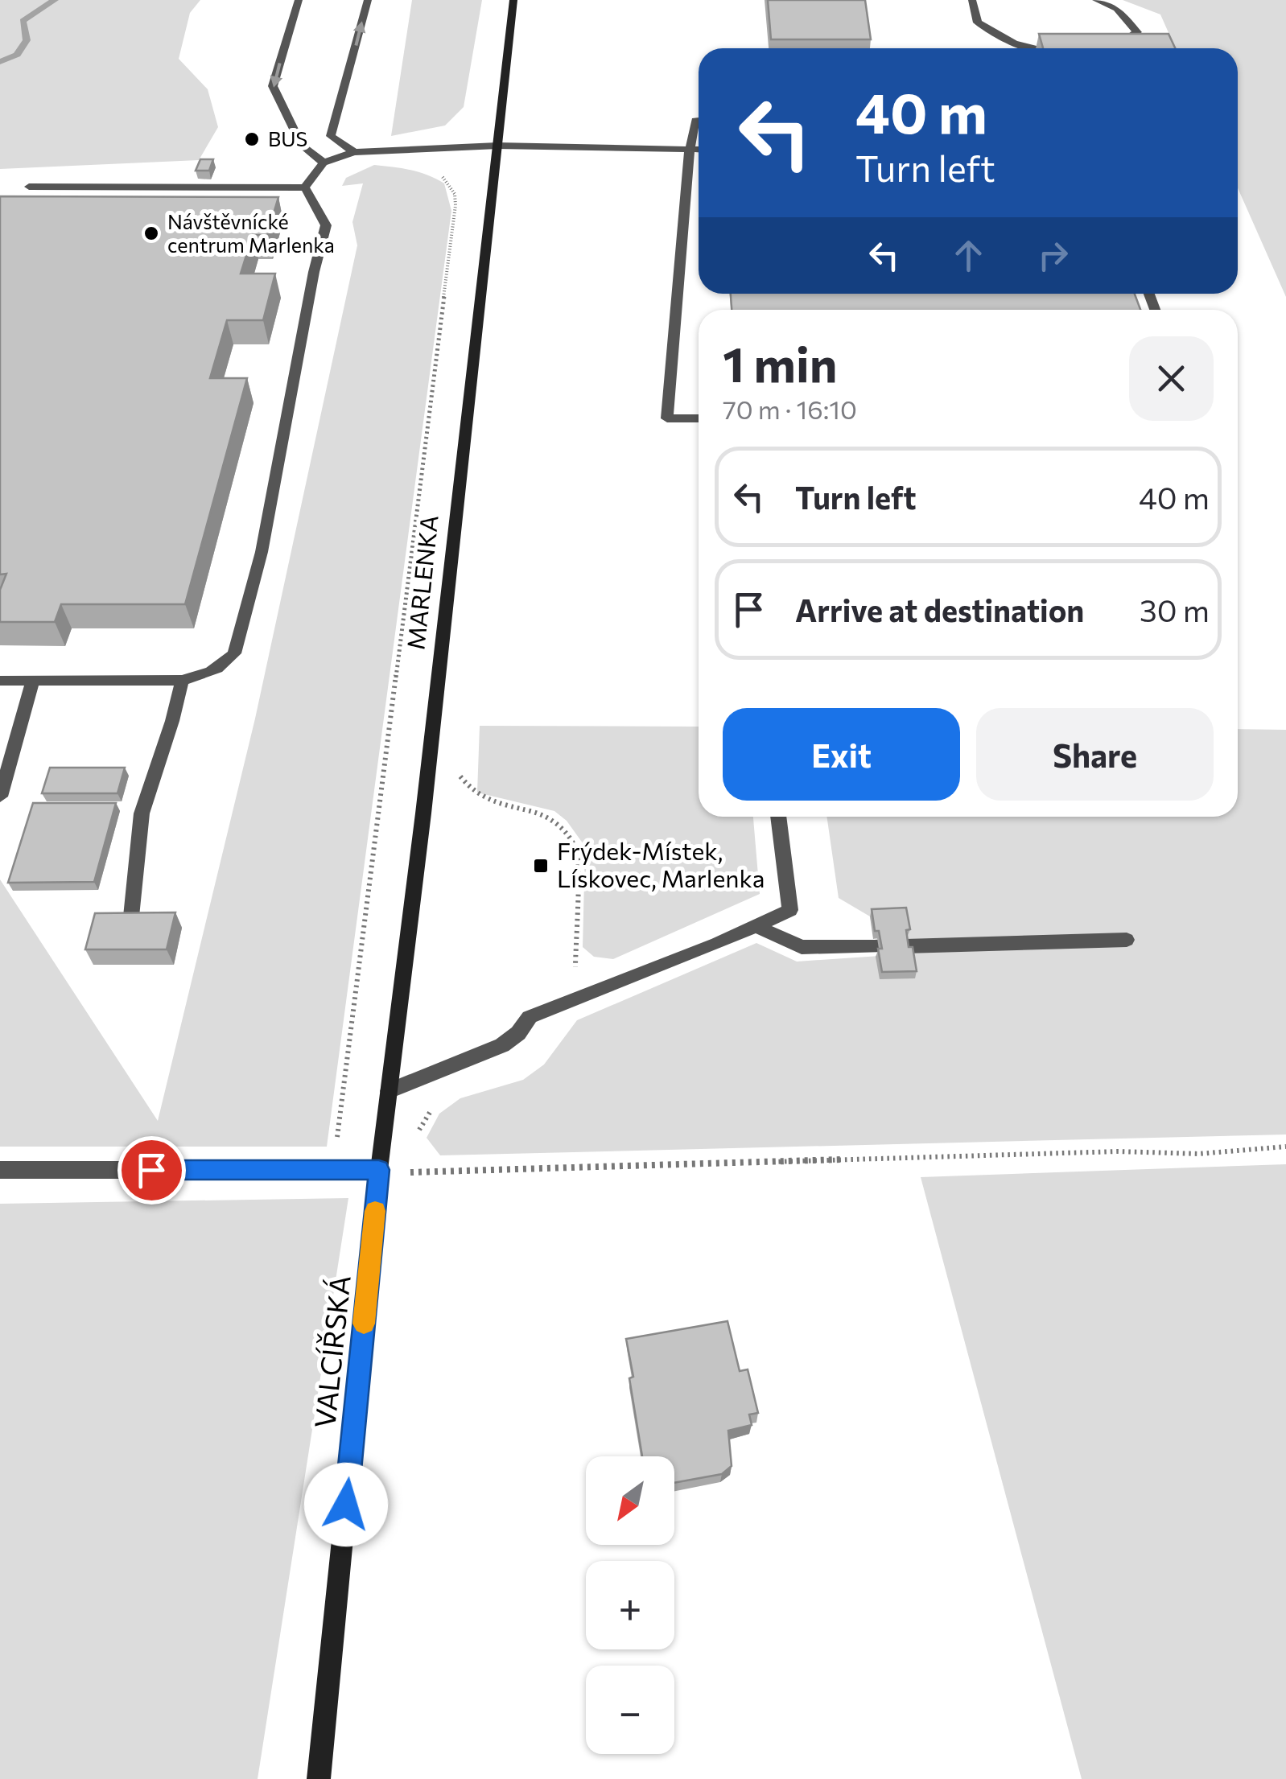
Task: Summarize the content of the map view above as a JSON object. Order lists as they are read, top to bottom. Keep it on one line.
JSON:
{"streets":{"main road":["MARLENKA","VALCÍŘSKÁ"]},"crossings":[["MARLENKA","VALCÍŘSKÁ"]],"places":{"other":["BUS","Návštěvnícké centrum Marlenka"],"transit":["Frýdek-Místek, Lískovec, Marlenka"]},"north":"bottom left","page":{"turn":["40 m","Turn left"],"heading":["1 min","70 m · 16:10"],"list":[{"name":"Turn left","value":"40 m"},{"name":"Arrive at destination","value":"30 m"}],"buttons":["Exit","Share"],"map_buttons":["+","−"]}}
